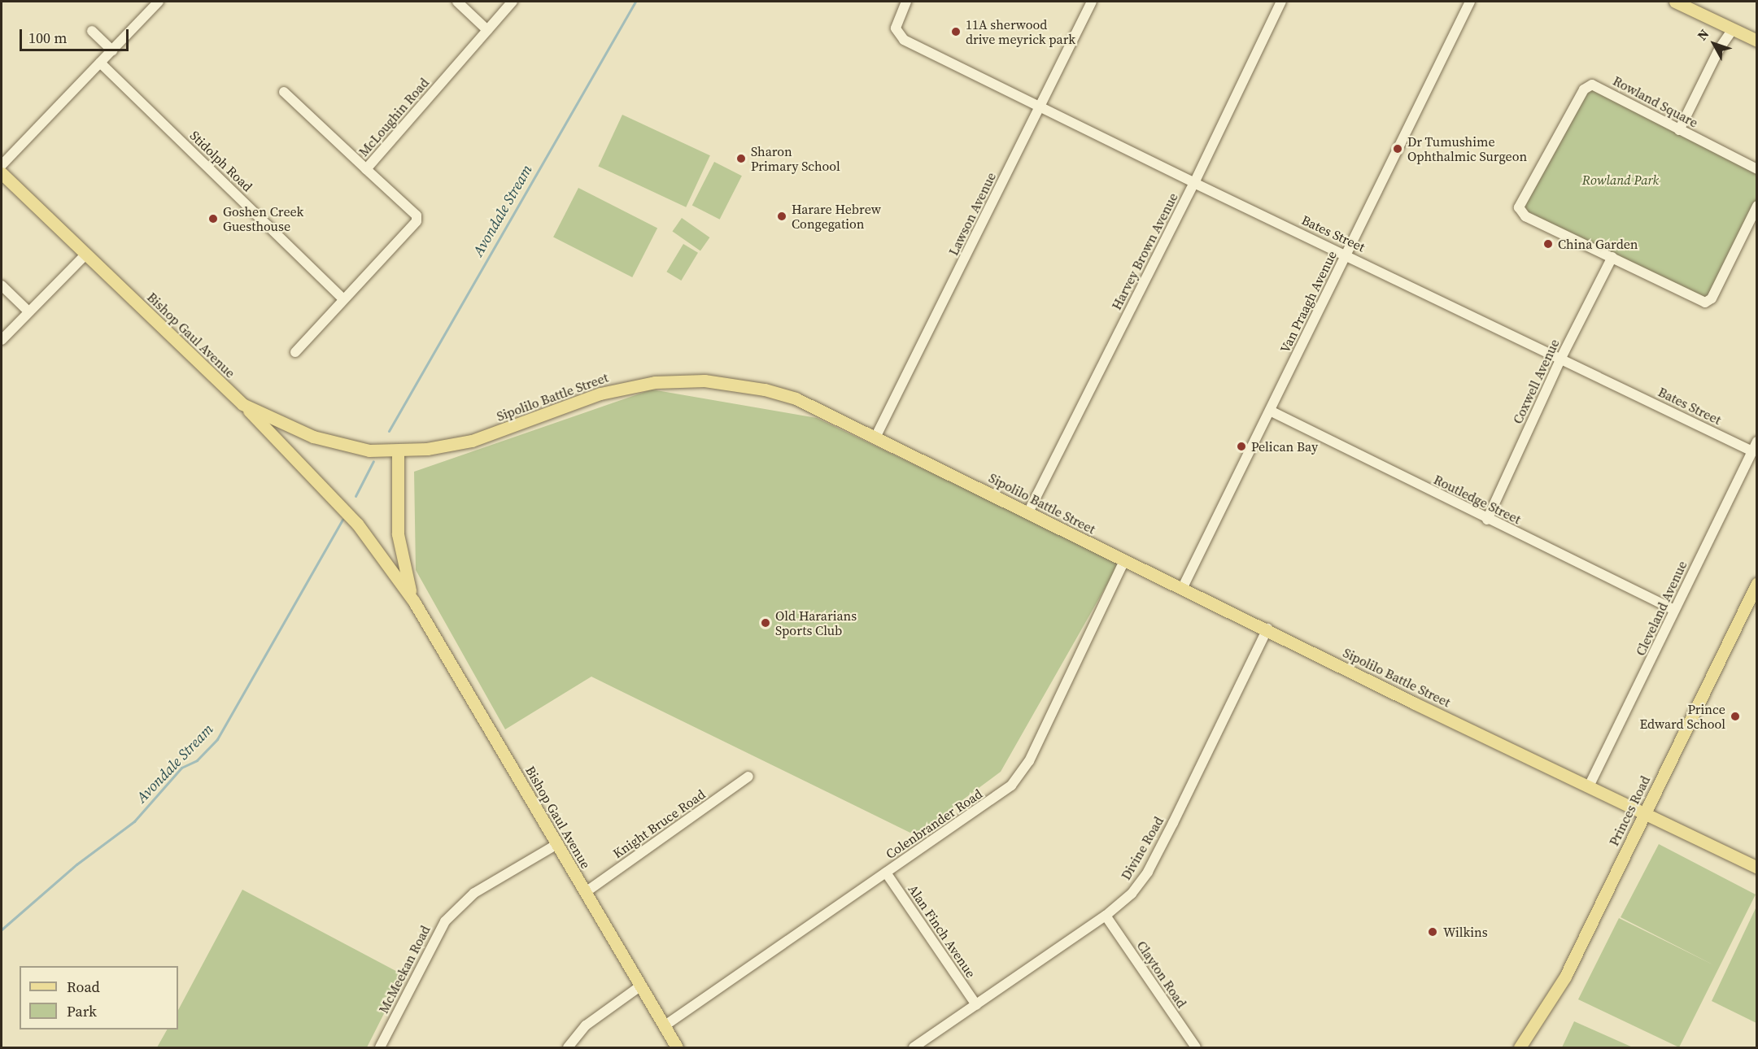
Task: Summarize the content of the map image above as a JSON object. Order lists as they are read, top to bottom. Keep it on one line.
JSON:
{"streets":{"main road":["Bishop Gaul Avenue","Sipolilo Battle Street","Princes Road"],"street":["Rowland Square","McLoughin Road","Stidolph Road","Lawson Avenue","Bates Street","Harvey Brown Avenue","Van Praagh Avenue","Coxwell Avenue","Routledge Street","Cleveland Avenue","Knight Bruce Road","Colenbrander Road","Divine Road","Alan Finch Avenue","McMeekan Road","Clayton Road"]},"crossings":[["Rowland Square","Coxwell Avenue"],["McLoughin Road","Stidolph Road"],["Lawson Avenue","Bates Street"],["Lawson Avenue","Sipolilo Battle Street"],["Bates Street","Harvey Brown Avenue"],["Bates Street","Van Praagh Avenue"],["Bates Street","Coxwell Avenue"],["Bates Street","Cleveland Avenue"],["Harvey Brown Avenue","Sipolilo Battle Street"],["Van Praagh Avenue","Sipolilo Battle Street"],["Van Praagh Avenue","Routledge Street"],["Bishop Gaul Avenue","Sipolilo Battle Street"],["Bishop Gaul Avenue","Knight Bruce Road"],["Bishop Gaul Avenue","Colenbrander Road"],["Bishop Gaul Avenue","McMeekan Road"],["Coxwell Avenue","Routledge Street"],["Sipolilo Battle Street","Cleveland Avenue"],["Sipolilo Battle Street","Princes Road"],["Sipolilo Battle Street","Colenbrander Road"],["Sipolilo Battle Street","Divine Road"],["Routledge Street","Cleveland Avenue"],["Colenbrander Road","Alan Finch Avenue"],["Divine Road","Alan Finch Avenue"],["Divine Road","Clayton Road"]],"water":["Avondale Stream"],"parks":["Rowland Park"],"places":["11A sherwood drive meyrick park","Dr Tumushime Ophthalmic Surgeon","Sharon Primary School","Harare Hebrew Congegation","Goshen Creek Guesthouse","China Garden","Pelican Bay","Old Hararians Sports Club","Prince Edward School","Wilkins"],"legend":["Road","Park"],"scale_bar":"100 m","north":"top left"}
